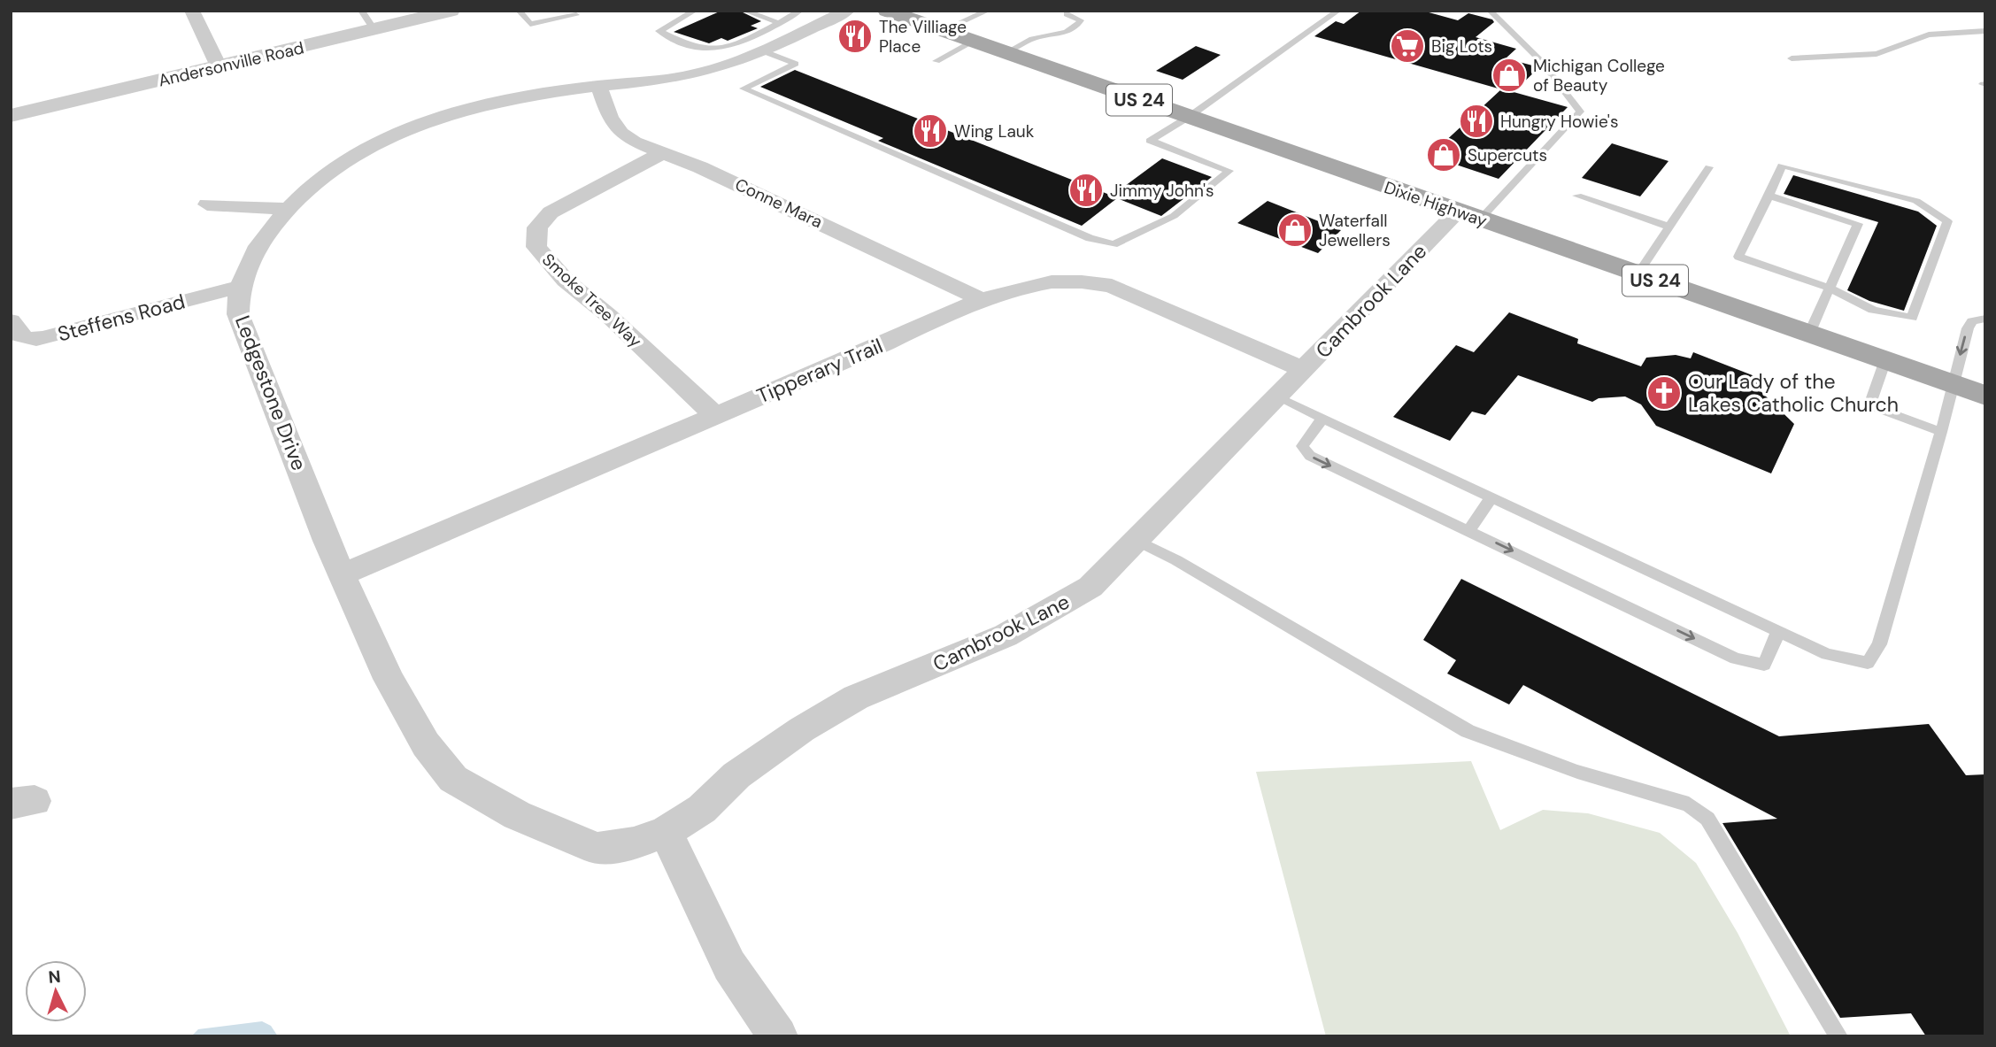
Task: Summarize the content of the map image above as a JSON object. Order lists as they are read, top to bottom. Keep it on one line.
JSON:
{"streets":{"main road":["US 24","Dixie Highway"],"street":["Andersonville Road","Conne Mara","Smoke Tree Way","Cambrook Lane","Steffens Road","Tipperary Trail","Ledgestone Drive"]},"crossings":[["Conne Mara","Smoke Tree Way"],["Conne Mara","Tipperary Trail"],["Conne Mara","Ledgestone Drive"],["Dixie Highway","Cambrook Lane"],["Smoke Tree Way","Tipperary Trail"],["Cambrook Lane","Tipperary Trail"],["Cambrook Lane","Ledgestone Drive"],["Steffens Road","Ledgestone Drive"],["Tipperary Trail","Ledgestone Drive"]],"places":{"restaurant":["The Villiage Place","Hungry Howie's","Wing Lauk","Jimmy John's"],"supermarket":["Big Lots"],"shop":["Michigan College of Beauty","Supercuts","Waterfall Jewellers"],"church":["Our Lady of the Lakes Catholic Church"]},"north":"top"}
